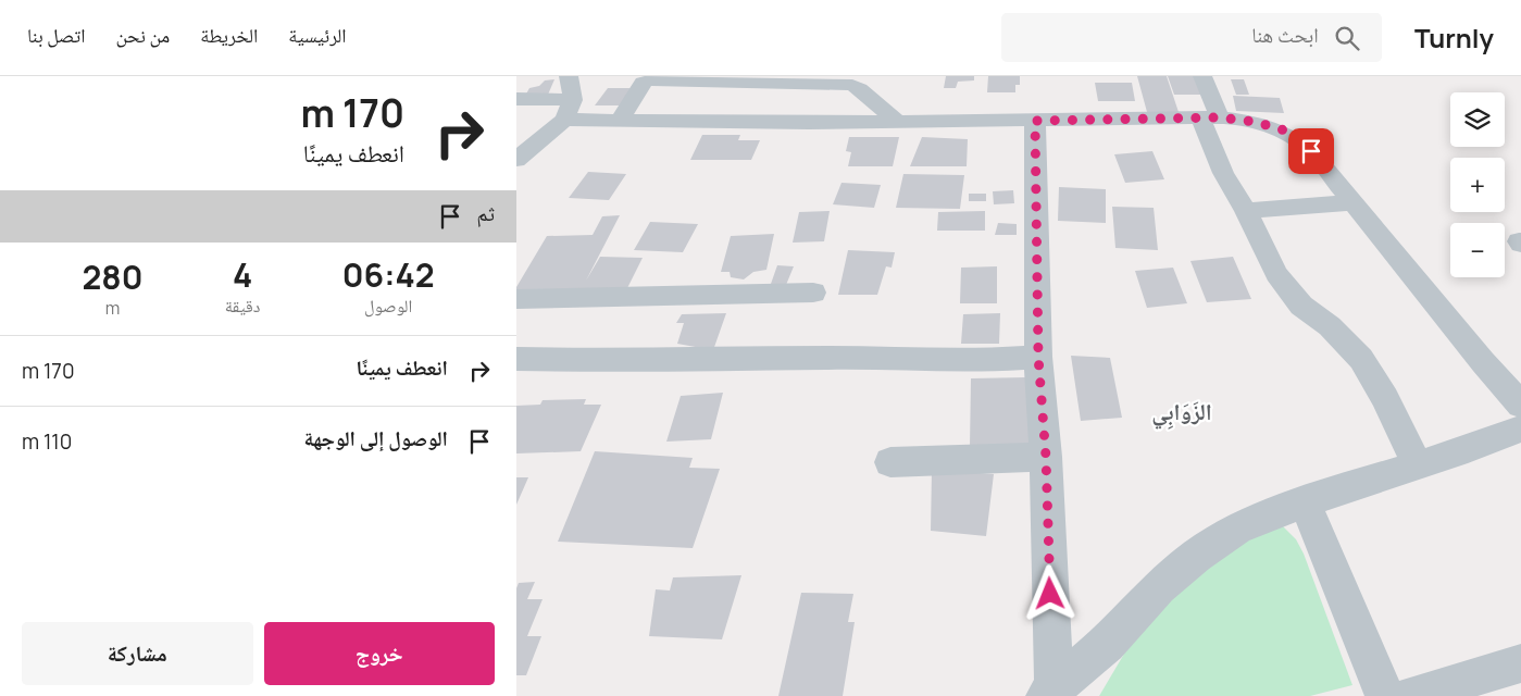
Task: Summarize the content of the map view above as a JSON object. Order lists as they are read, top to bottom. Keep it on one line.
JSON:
{"districts":["الزَوَابِي"],"page":{"header":"Turnly","search":"ابحث هنا","nav":["الرئيسية","الخريطة","من نحن","اتصل بنا"],"turn":["170 m","انعطف يمينًا"],"map_buttons":["+","−"],"then":"ثم","eta":["06:42","الوصول","4","دقيقة","280","m"],"list":[{"name":"انعطف يمينًا","value":"170 m"},{"name":"الوصول إلى الوجهة","value":"110 m"}],"buttons":["خروج","مشاركة"]}}
